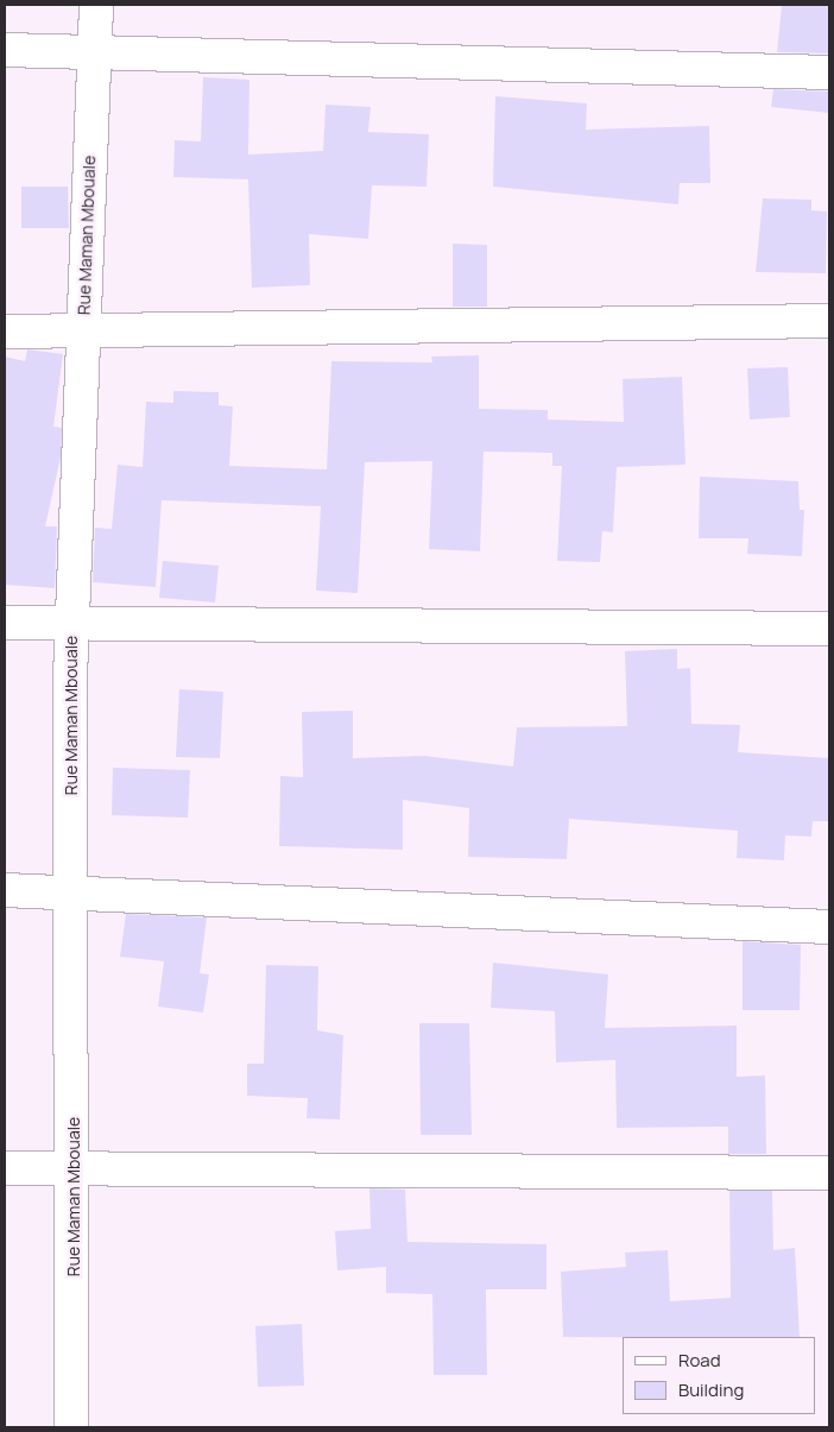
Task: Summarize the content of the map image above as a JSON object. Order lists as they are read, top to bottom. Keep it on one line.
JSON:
{"streets":{"street":["Rue Maman Mbouale"]},"legend":["Road","Building"]}
